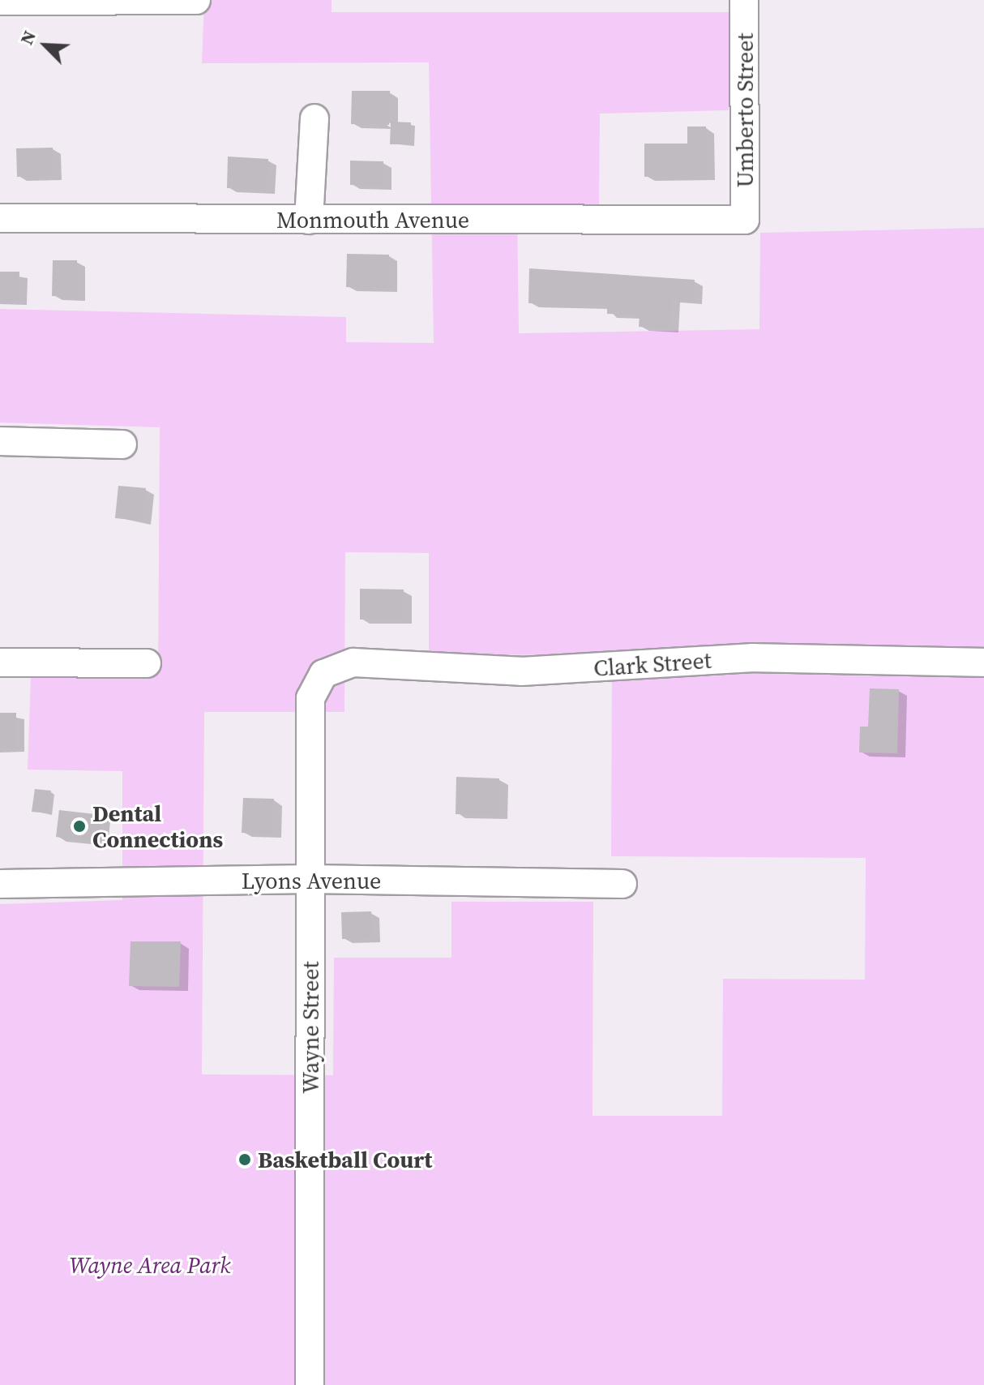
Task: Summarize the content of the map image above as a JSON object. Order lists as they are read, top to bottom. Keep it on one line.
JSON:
{"streets":{"street":["Umberto Street","Monmouth Avenue","Clark Street","Lyons Avenue","Wayne Street"]},"crossings":[["Umberto Street","Monmouth Avenue"],["Clark Street","Wayne Street"],["Lyons Avenue","Wayne Street"]],"parks":["Wayne Area Park"],"places":["Dental Connections","Basketball Court"],"north":"top left"}
